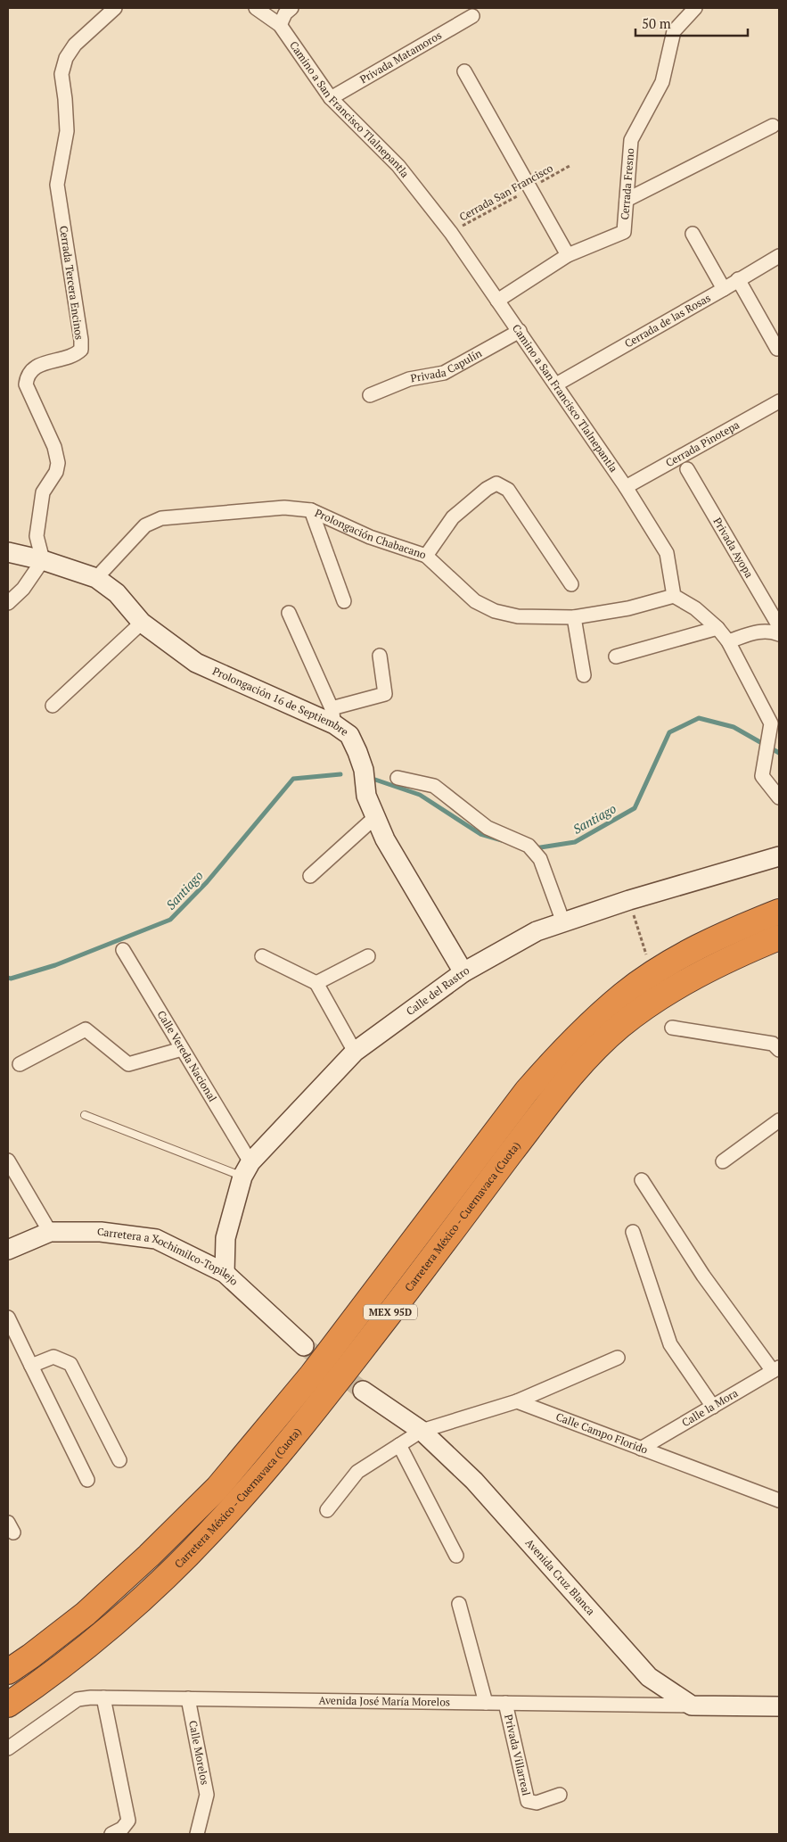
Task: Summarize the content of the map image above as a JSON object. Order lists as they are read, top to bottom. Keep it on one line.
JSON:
{"streets":{"highway":["Carretera México - Cuernavaca (Cuota)","MEX 95D"],"main road":["Prolongación 16 de Septiembre","Calle del Rastro","Carretera a Xochimilco-Topilejo","Avenida Cruz Blanca"],"street":["Privada Matamoros","Camino a San Francisco Tlalnepantla","Cerrada Fresno","Cerrada Tercera Encinos","Cerrada de las Rosas","Privada Capulín","Cerrada Pinotepa","Prolongación Chabacano","Privada Ayopa","Calle Vereda Nacional","Calle la Mora","Calle Campo Florido","Avenida José María Morelos","Calle Morelos","Privada Villarreal"],"path":["Cerrada San Francisco"]},"crossings":[["Privada Matamoros","Camino a San Francisco Tlalnepantla"],["Camino a San Francisco Tlalnepantla","Cerrada Fresno"],["Camino a San Francisco Tlalnepantla","Cerrada San Francisco"],["Camino a San Francisco Tlalnepantla","Cerrada de las Rosas"],["Camino a San Francisco Tlalnepantla","Privada Capulín"],["Camino a San Francisco Tlalnepantla","Cerrada Pinotepa"],["Camino a San Francisco Tlalnepantla","Prolongación Chabacano"],["Cerrada Tercera Encinos","Prolongación 16 de Septiembre"],["Prolongación Chabacano","Prolongación 16 de Septiembre"],["Prolongación 16 de Septiembre","Calle del Rastro"],["Calle del Rastro","Calle Vereda Nacional"],["Calle del Rastro","Carretera a Xochimilco-Topilejo"],["Calle la Mora","Calle Campo Florido"],["Avenida Cruz Blanca","Avenida José María Morelos"],["Avenida José María Morelos","Calle Morelos"],["Avenida José María Morelos","Privada Villarreal"]],"water":["Santiago"],"scale_bar":"50 m"}
